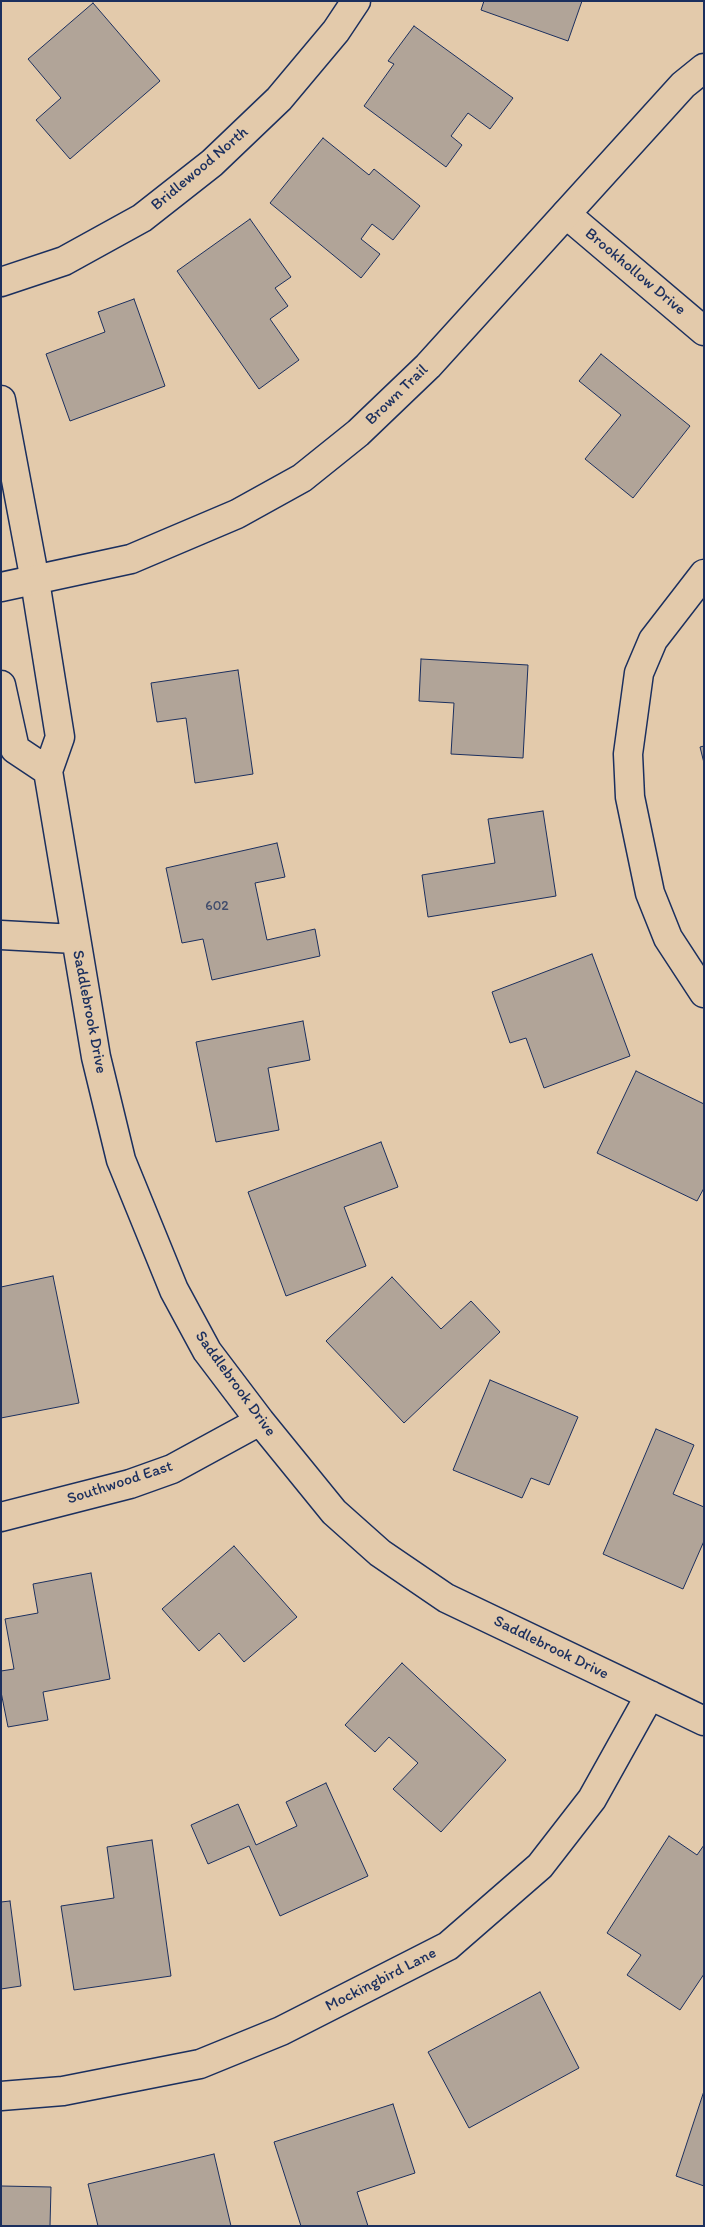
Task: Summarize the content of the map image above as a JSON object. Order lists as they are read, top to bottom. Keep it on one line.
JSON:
{"streets":{"street":["Bridlewood North","Brookhollow Drive","Brown Trail","Saddlebrook Drive","Southwood East","Mockingbird Lane"]},"crossings":[["Brookhollow Drive","Brown Trail"],["Brown Trail","Saddlebrook Drive"],["Saddlebrook Drive","Southwood East"],["Saddlebrook Drive","Mockingbird Lane"]],"house_numbers":["602"]}
